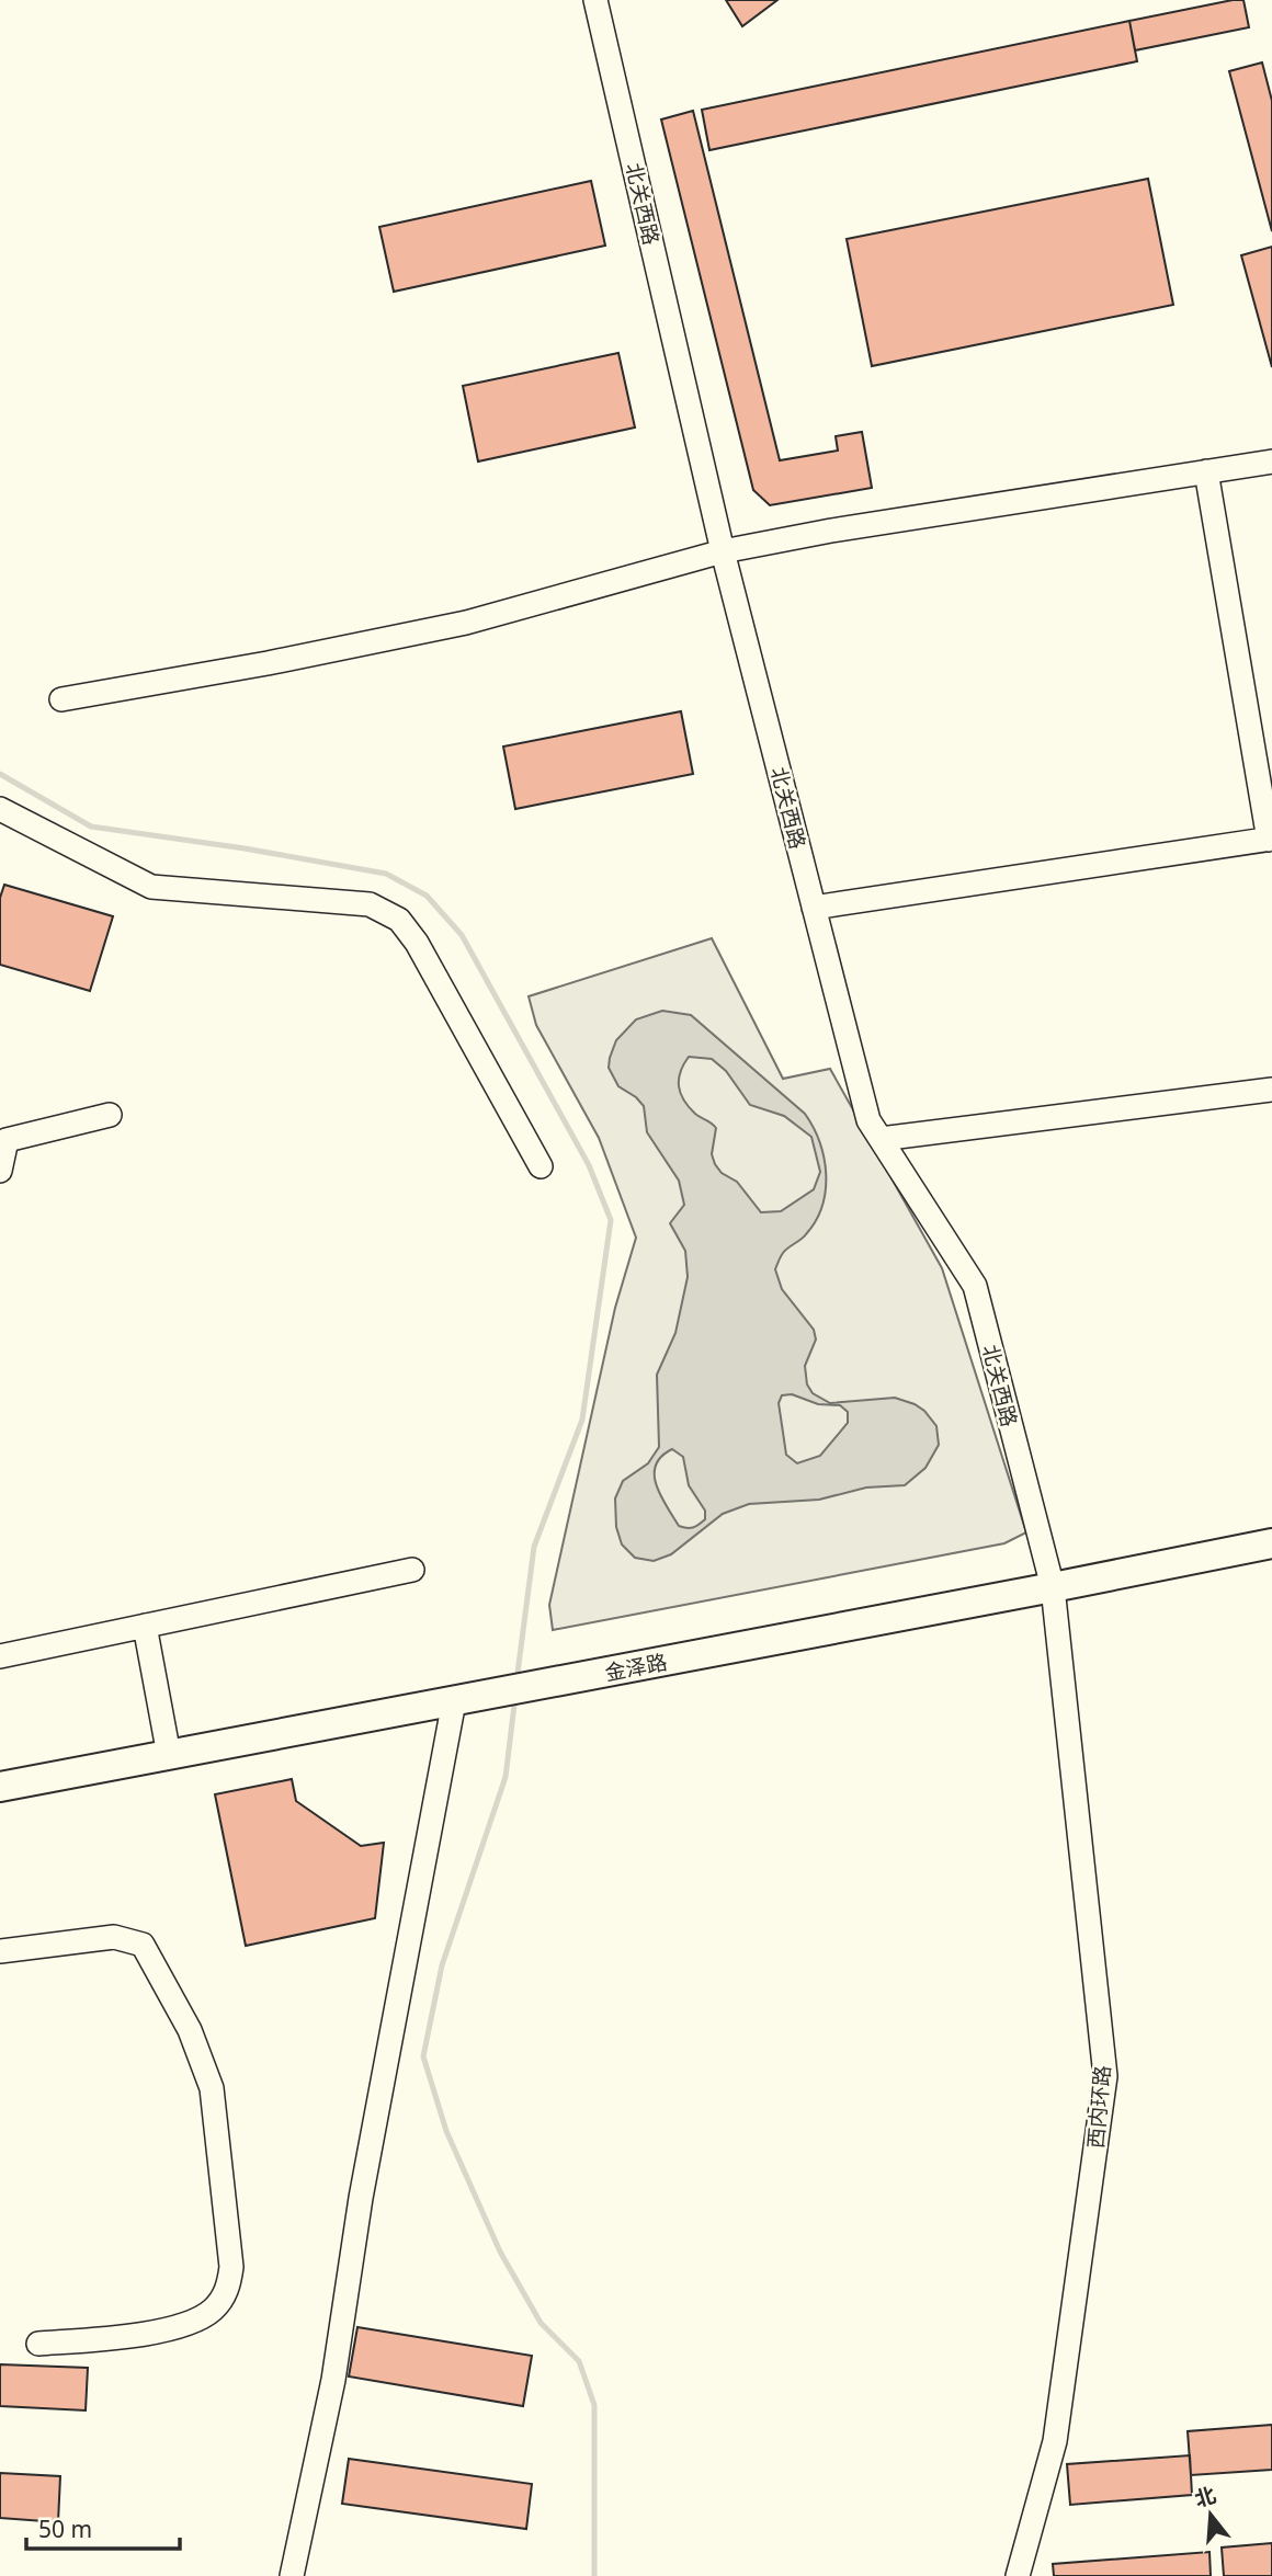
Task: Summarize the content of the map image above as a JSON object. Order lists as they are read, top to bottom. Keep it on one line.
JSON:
{"streets":{"main road":["金泽路"],"street":["北关西路","西内环路"]},"crossings":[["北关西路","金泽路"],["北关西路","西内环路"],["金泽路","西内环路"]],"scale_bar":"50 m","north":"top"}
